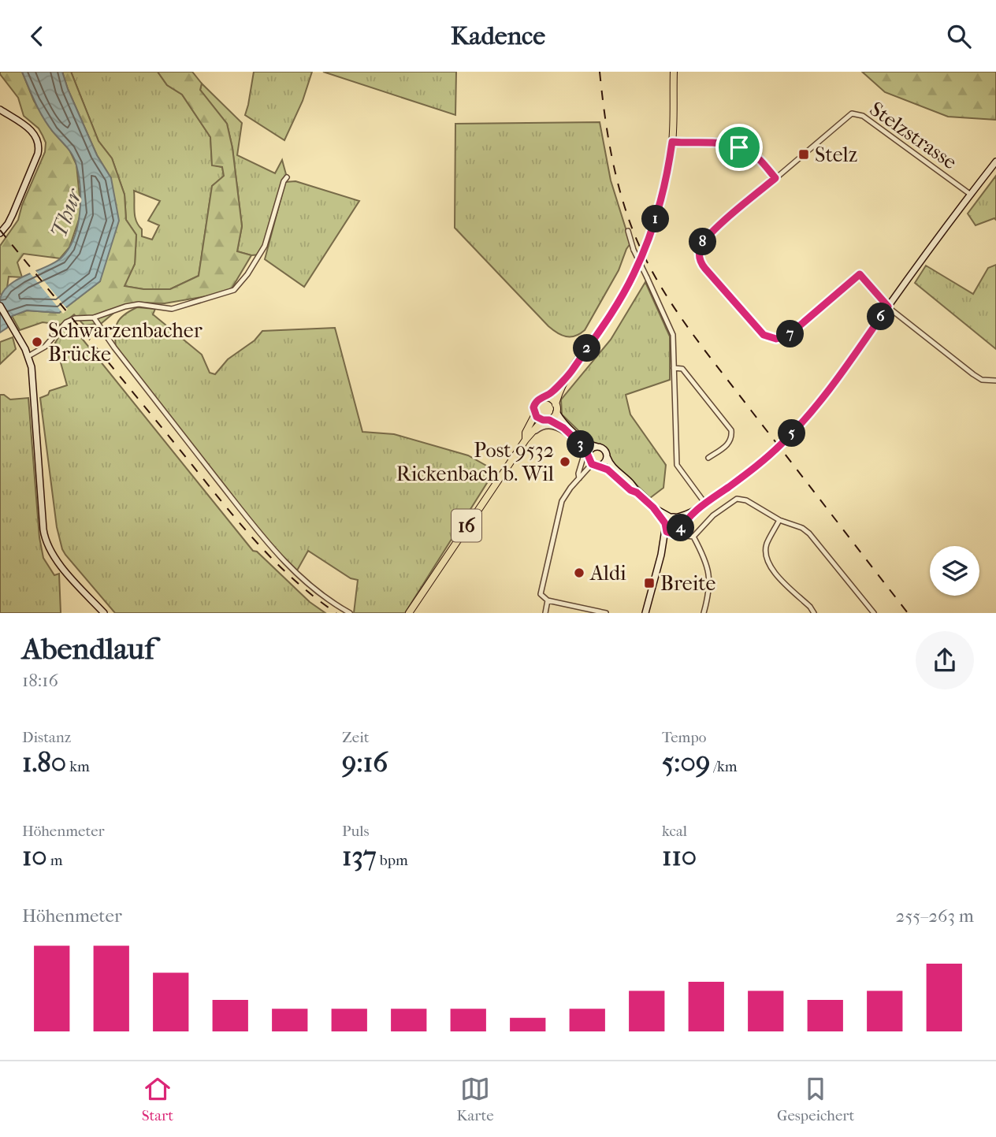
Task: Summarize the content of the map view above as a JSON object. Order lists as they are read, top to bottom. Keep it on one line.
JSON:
{"streets":{"main road":["16"],"street":["Stelzstrasse"]},"water":["Thur"],"places":{"transit":["Stelz","Breite"],"other":["Schwarzenbacher Brücke","Post 9532 Rickenbach b. Wil","Aldi"]},"page":{"header":"Kadence","pins":["1","8","6","7","2","5","3","4"],"heading":["Abendlauf","18:16"],"stats":[["Distanz","1.80 km"],["Zeit","9:16"],["Tempo","5:09 /km"],["Höhenmeter","10 m"],["Puls","137 bpm"],["kcal","110"]],"chart":["Höhenmeter","255–263 m"],"tabs":["Start","Karte","Gespeichert"]}}
